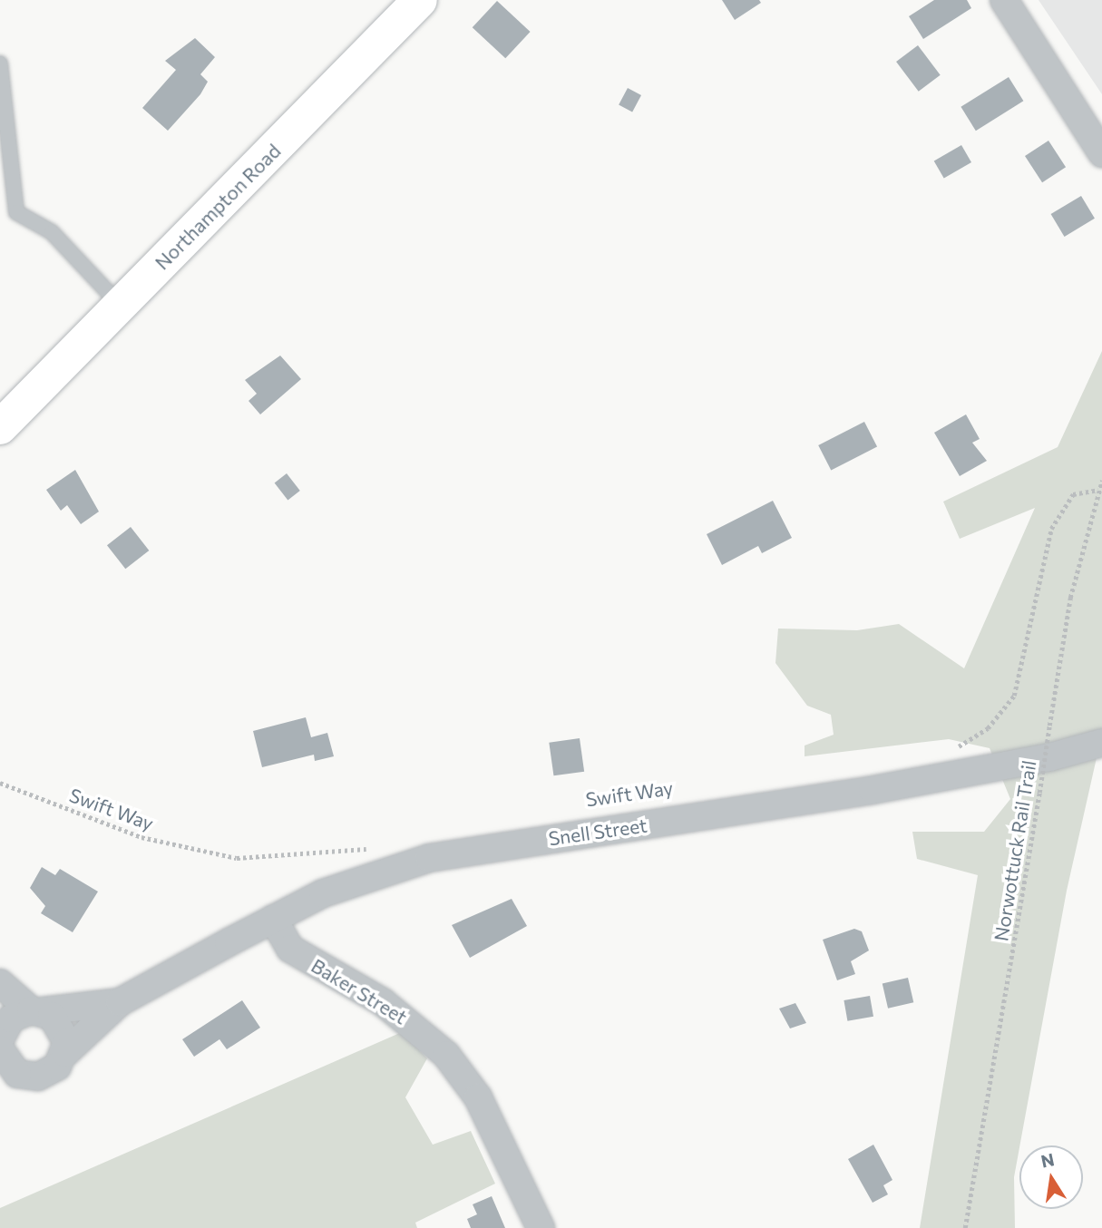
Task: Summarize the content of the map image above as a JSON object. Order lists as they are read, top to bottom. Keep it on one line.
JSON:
{"streets":{"highway":["Northampton Road"],"street":["Snell Street","Baker Street"],"path":["Swift Way","Norwottuck Rail Trail"]},"crossings":[["Snell Street","Baker Street"]],"north":"top"}
